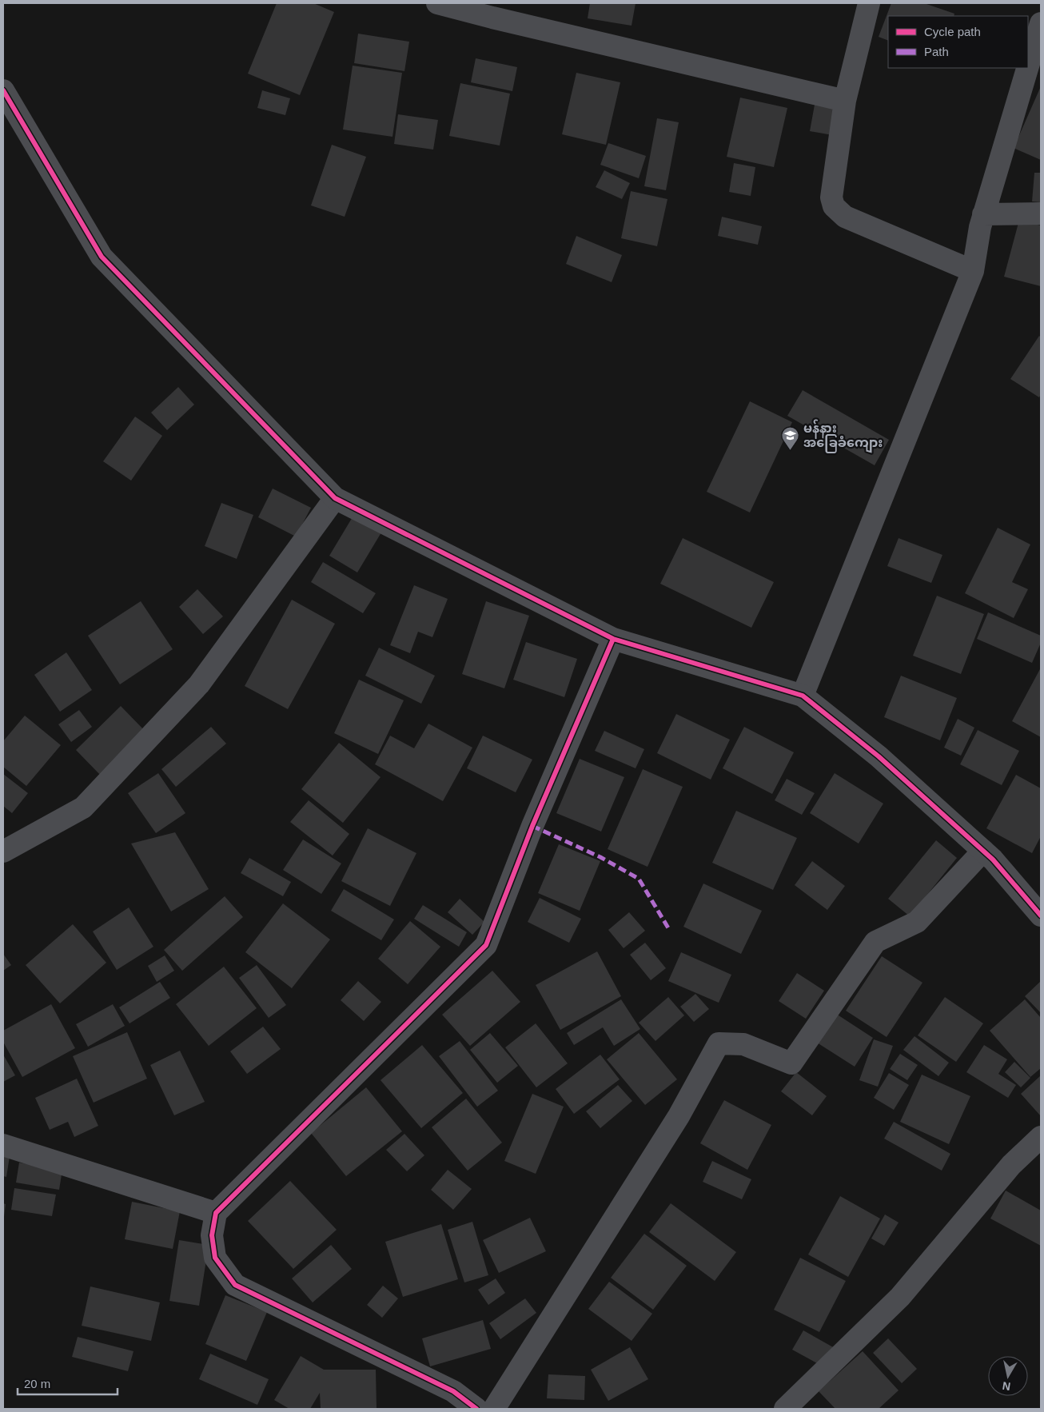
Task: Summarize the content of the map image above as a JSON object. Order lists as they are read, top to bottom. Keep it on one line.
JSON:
{"places":{"school or university":["မန်နား အခြေခံကျေား"]},"legend":["Cycle path","Path"],"scale_bar":"20 m","north":"bottom"}
